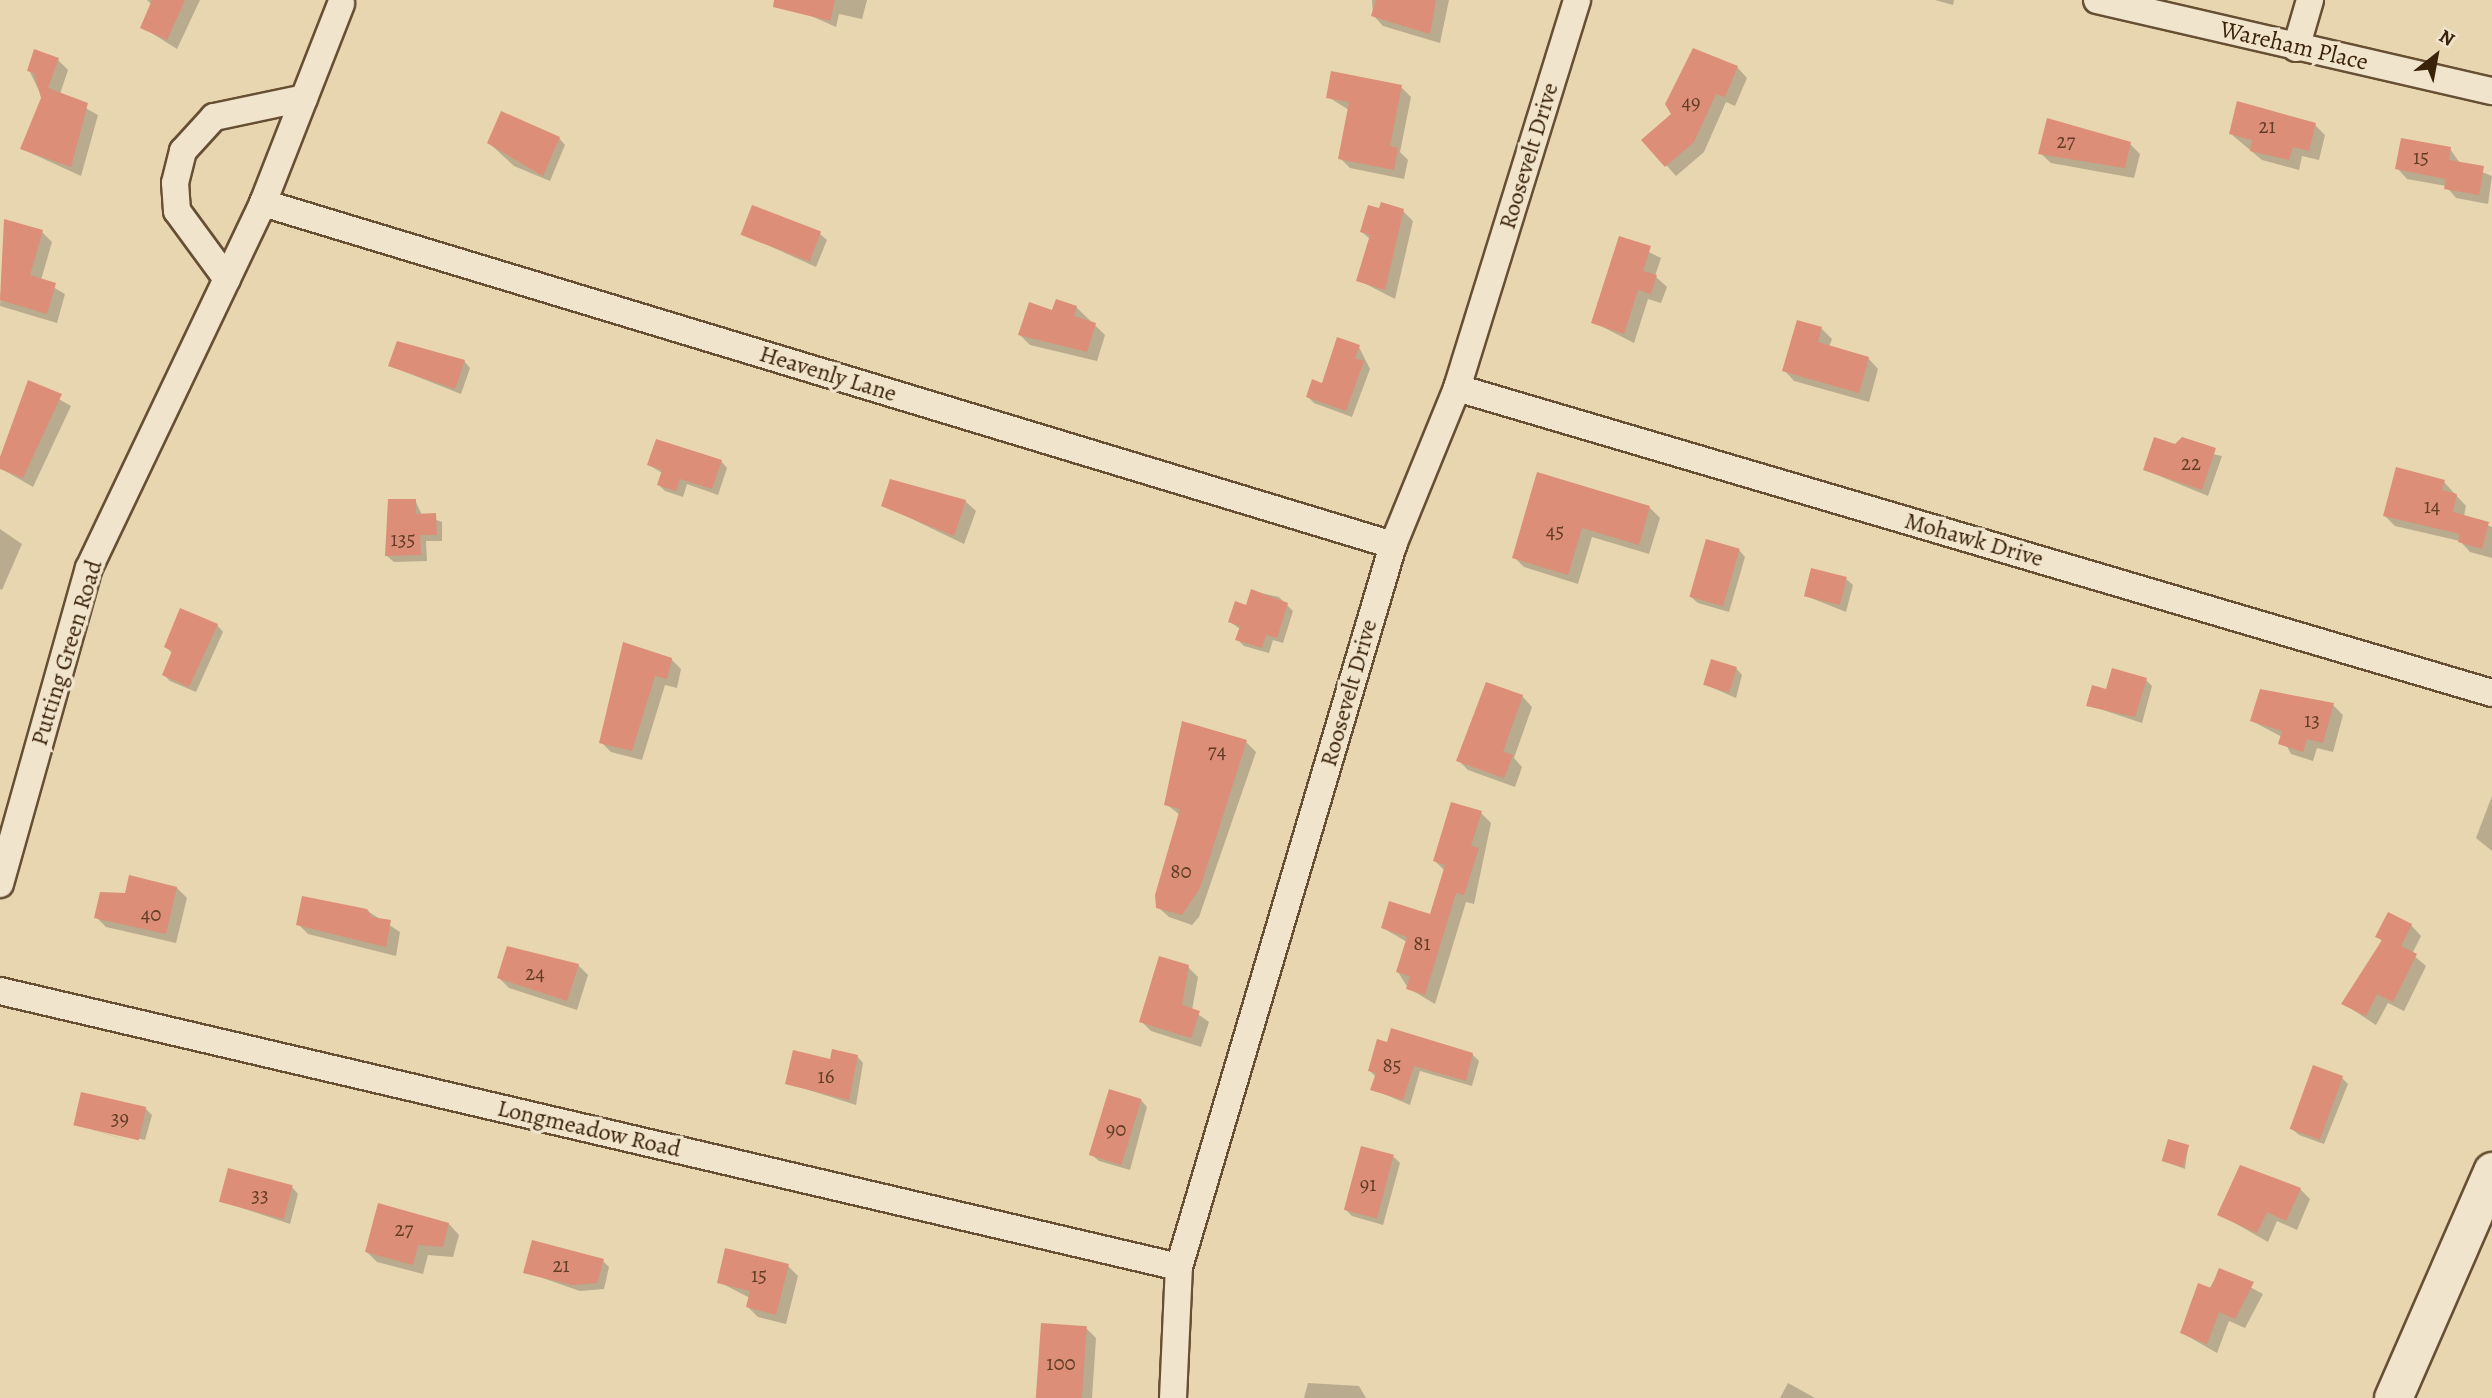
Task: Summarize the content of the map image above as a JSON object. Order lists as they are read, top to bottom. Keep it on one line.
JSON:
{"streets":{"street":["Wareham Place","Roosevelt Drive","Heavenly Lane","Mohawk Drive","Putting Green Road","Longmeadow Road"]},"crossings":[["Roosevelt Drive","Heavenly Lane"],["Roosevelt Drive","Mohawk Drive"],["Roosevelt Drive","Longmeadow Road"],["Heavenly Lane","Putting Green Road"]],"house_numbers":["49","21","27","15","22","14","45","135","13","74","80","40","81","24","85","16","39","90","91","33","27","21","15","100"],"north":"top right"}
